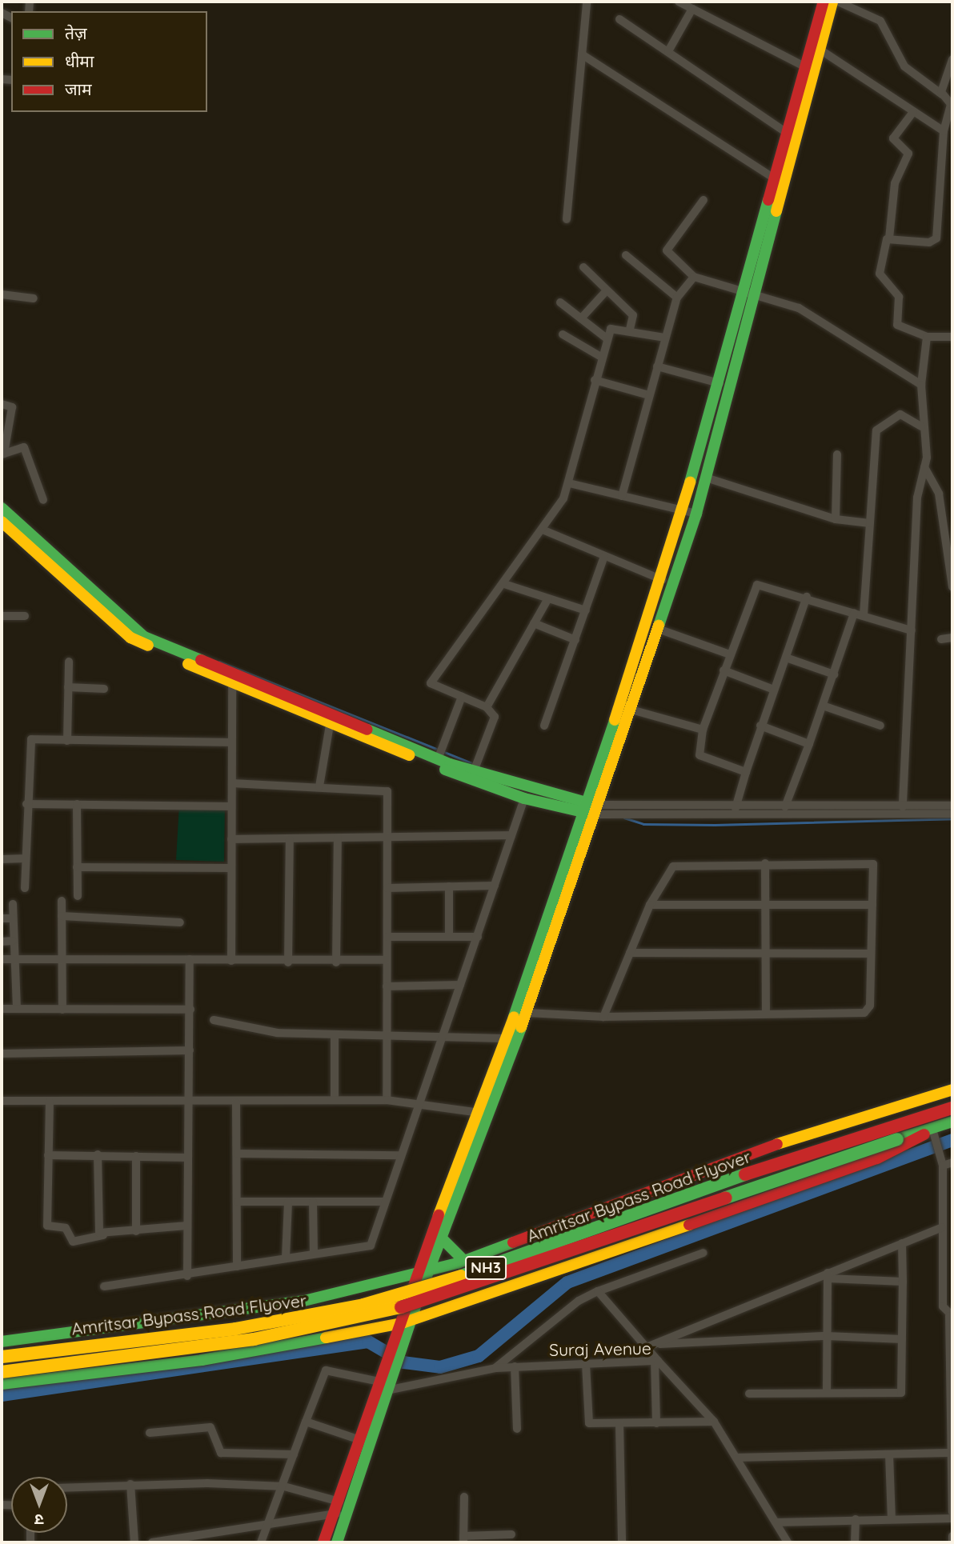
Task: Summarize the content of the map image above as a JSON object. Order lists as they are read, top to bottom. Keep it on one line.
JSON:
{"streets":{"main road":["Amritsar Bypass Road Flyover","NH3"],"street":["Suraj Avenue"]},"crossings":[["Amritsar Bypass Road Flyover","NH3"]],"legend":["तेज़","धीमा","जाम"],"north":"bottom"}
